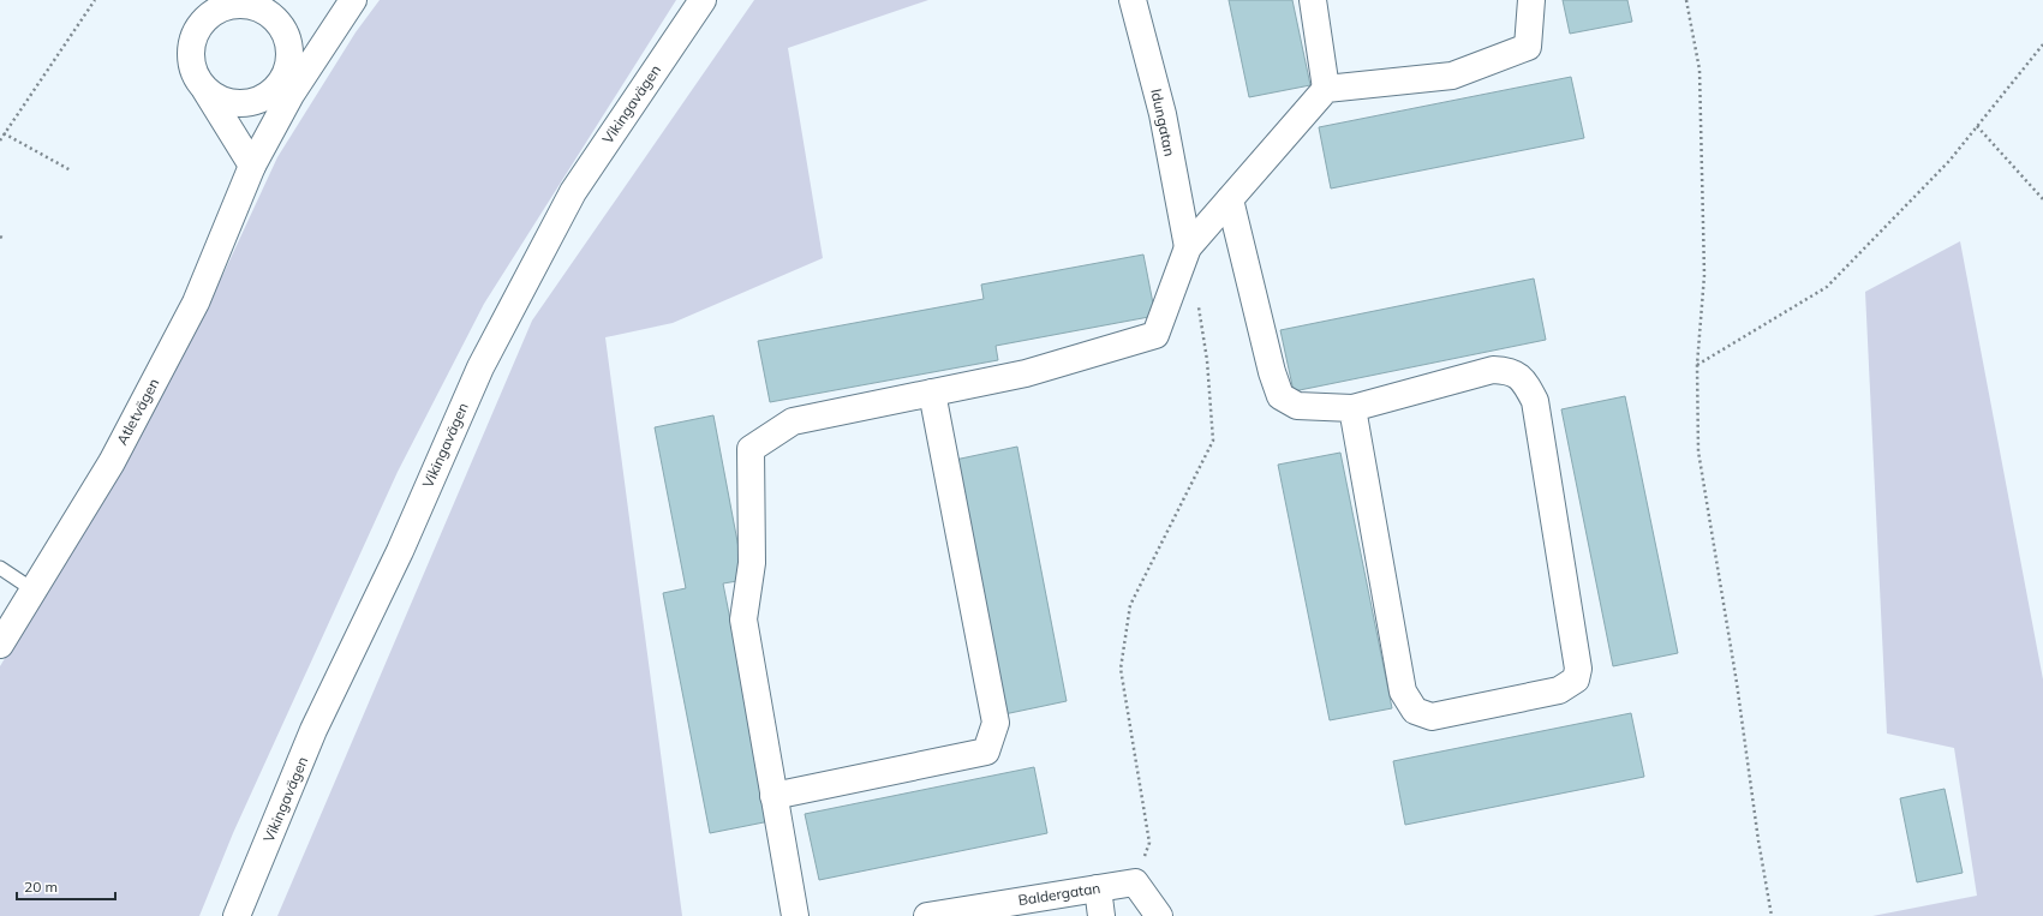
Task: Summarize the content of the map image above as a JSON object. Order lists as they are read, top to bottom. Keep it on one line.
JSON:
{"streets":{"street":["Vikingavägen","Idungatan","Atletvägen","Baldergatan"]},"scale_bar":"20 m"}
